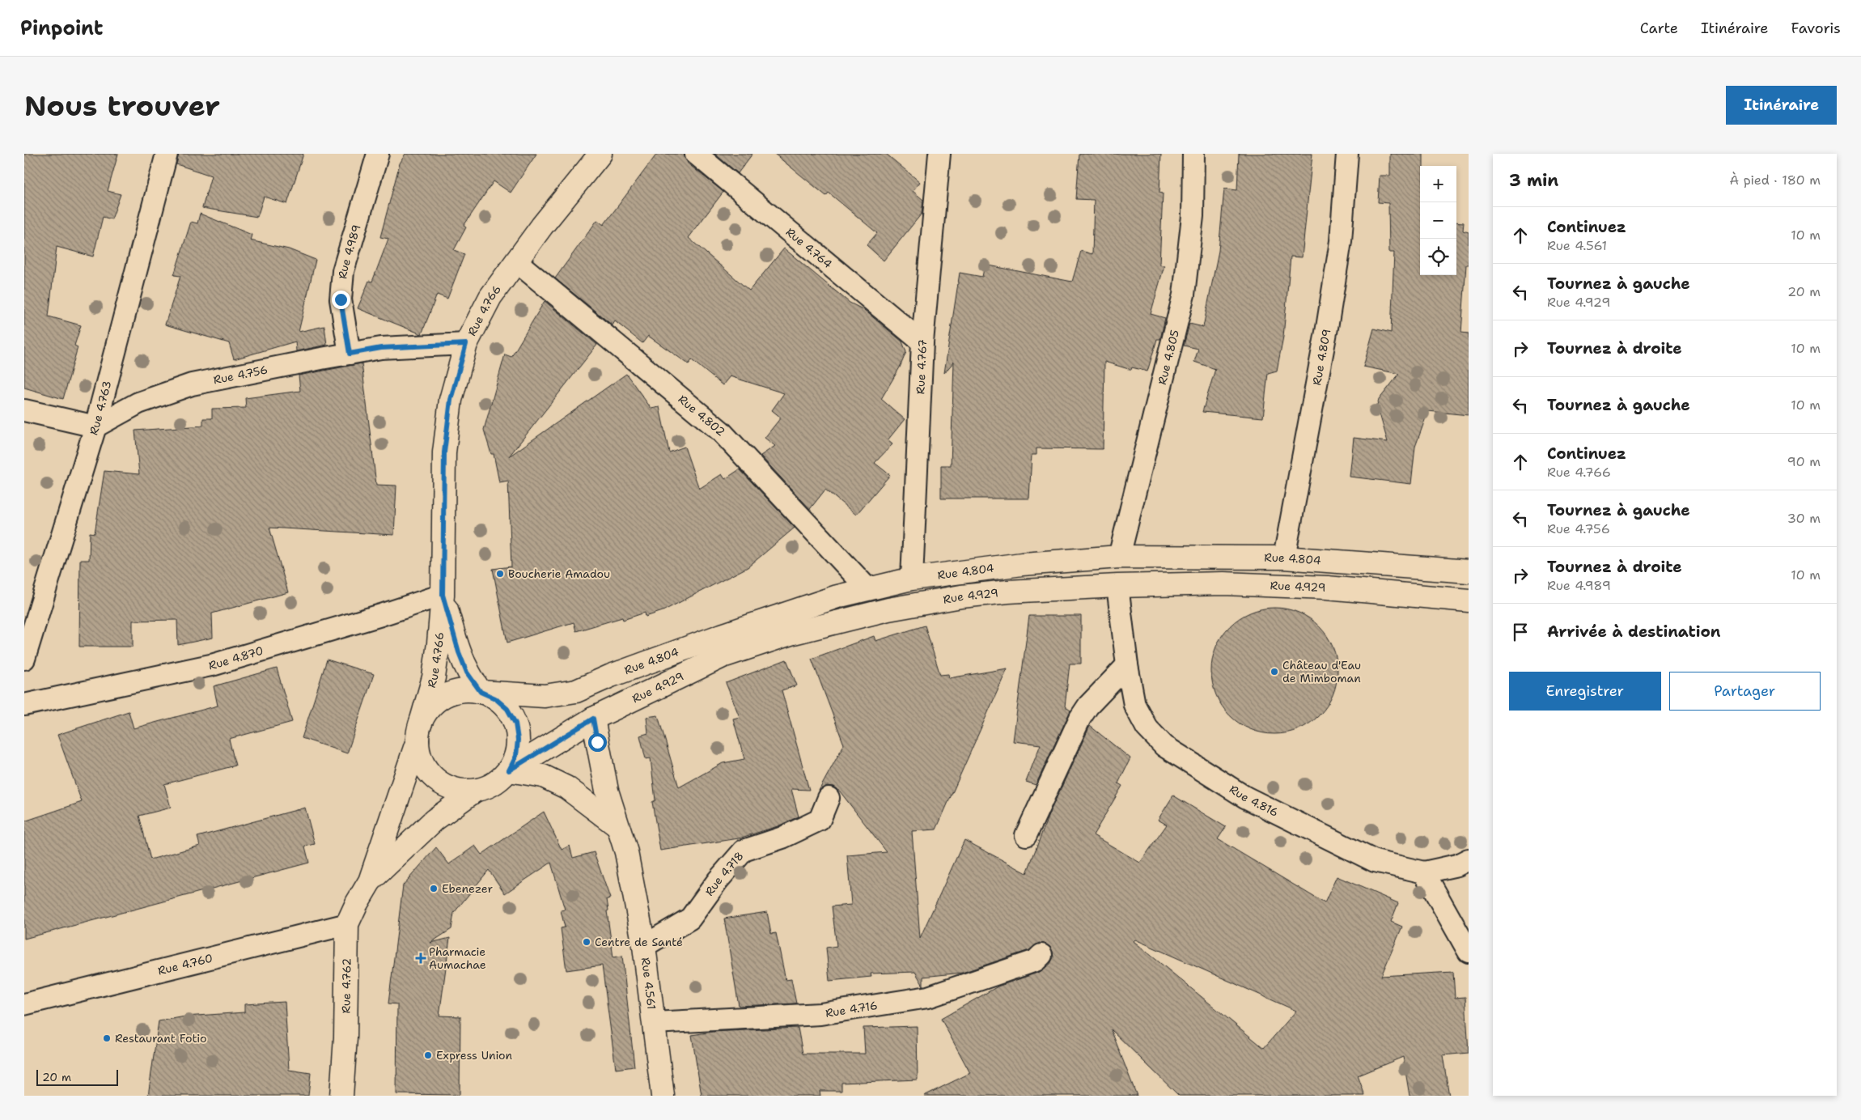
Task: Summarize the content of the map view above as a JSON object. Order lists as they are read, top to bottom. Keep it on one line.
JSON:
{"streets":{"main road":["Rue 4.766","Rue 4.804","Rue 4.929","Rue 4.561","Rue 4.762"],"street":["Rue 4.764","Rue 4.989","Rue 4.805","Rue 4.809","Rue 4.767","Rue 4.756","Rue 4.763","Rue 4.802","Rue 4.870","Rue 4.816","Rue 4.718","Rue 4.760","Rue 4.716"]},"crossings":[["Rue 4.764","Rue 4.767"],["Rue 4.989","Rue 4.756"],["Rue 4.766","Rue 4.756"],["Rue 4.766","Rue 4.802"],["Rue 4.766","Rue 4.804"],["Rue 4.766","Rue 4.929"],["Rue 4.766","Rue 4.870"],["Rue 4.805","Rue 4.804"],["Rue 4.809","Rue 4.804"],["Rue 4.767","Rue 4.804"],["Rue 4.756","Rue 4.763"],["Rue 4.802","Rue 4.804"],["Rue 4.804","Rue 4.929"],["Rue 4.929","Rue 4.816"],["Rue 4.929","Rue 4.561"],["Rue 4.718","Rue 4.561"],["Rue 4.760","Rue 4.762"],["Rue 4.561","Rue 4.716"]],"places":{"other":["Boucherie Amadou","Château d'Eau de Mimboman","Ebenezer","Centre de Santé","Restaurant Fotio","Express Union"],"health":["Pharmacie Aumachae"]},"scale_bar":"20 m","page":{"header":"Pinpoint","nav":["Carte","Itinéraire","Favoris"],"buttons":["Itinéraire",["Enregistrer","Partager"]],"title":"Nous trouver","heading":["3 min","À pied · 180 m"],"map_buttons":["+","−"],"list":[["Continuez","Rue 4.561","10 m"],["Tournez à gauche","Rue 4.929","20 m"],["Tournez à droite","10 m"],["Tournez à gauche","10 m"],["Continuez","Rue 4.766","90 m"],["Tournez à gauche","Rue 4.756","30 m"],["Tournez à droite","Rue 4.989","10 m"],"Arrivée à destination"],"scale":"20 m"}}
